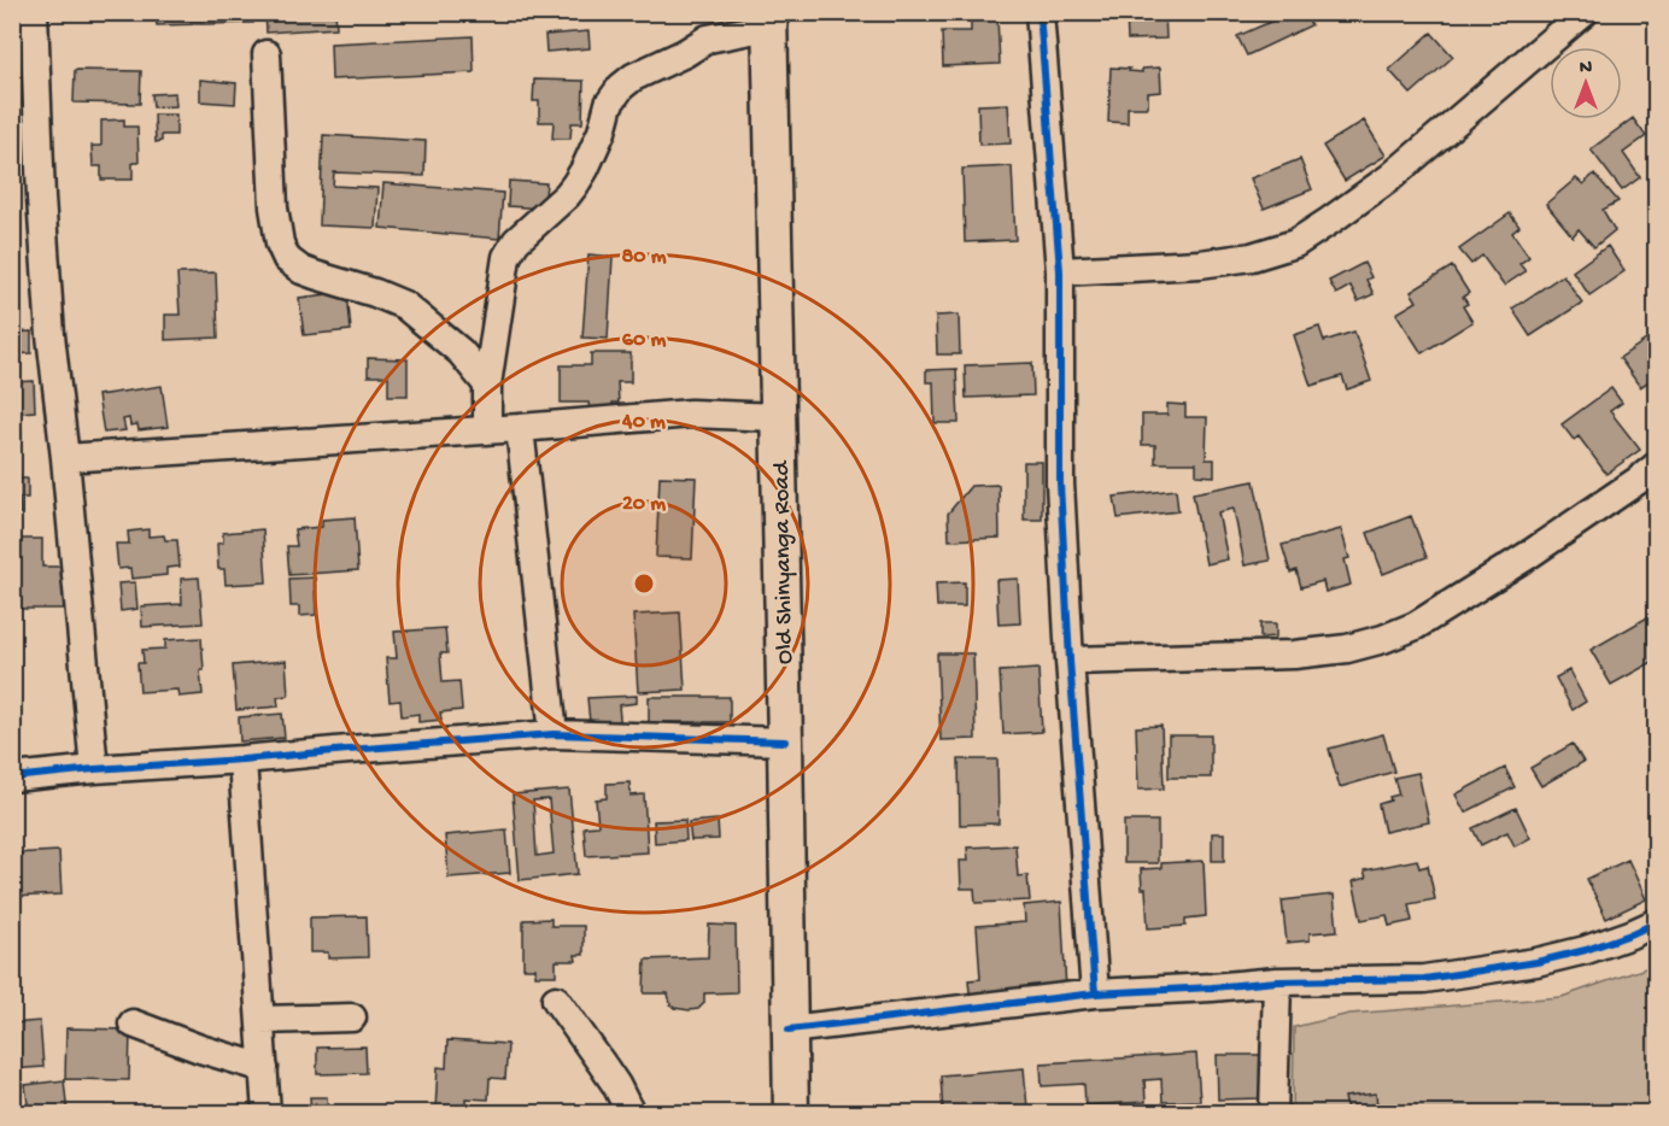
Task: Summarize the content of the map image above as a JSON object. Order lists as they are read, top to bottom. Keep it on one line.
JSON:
{"streets":{"main road":["Old Shinyanga Road"]},"north":"top","rings":["80 m","60 m","40 m","20 m"]}
